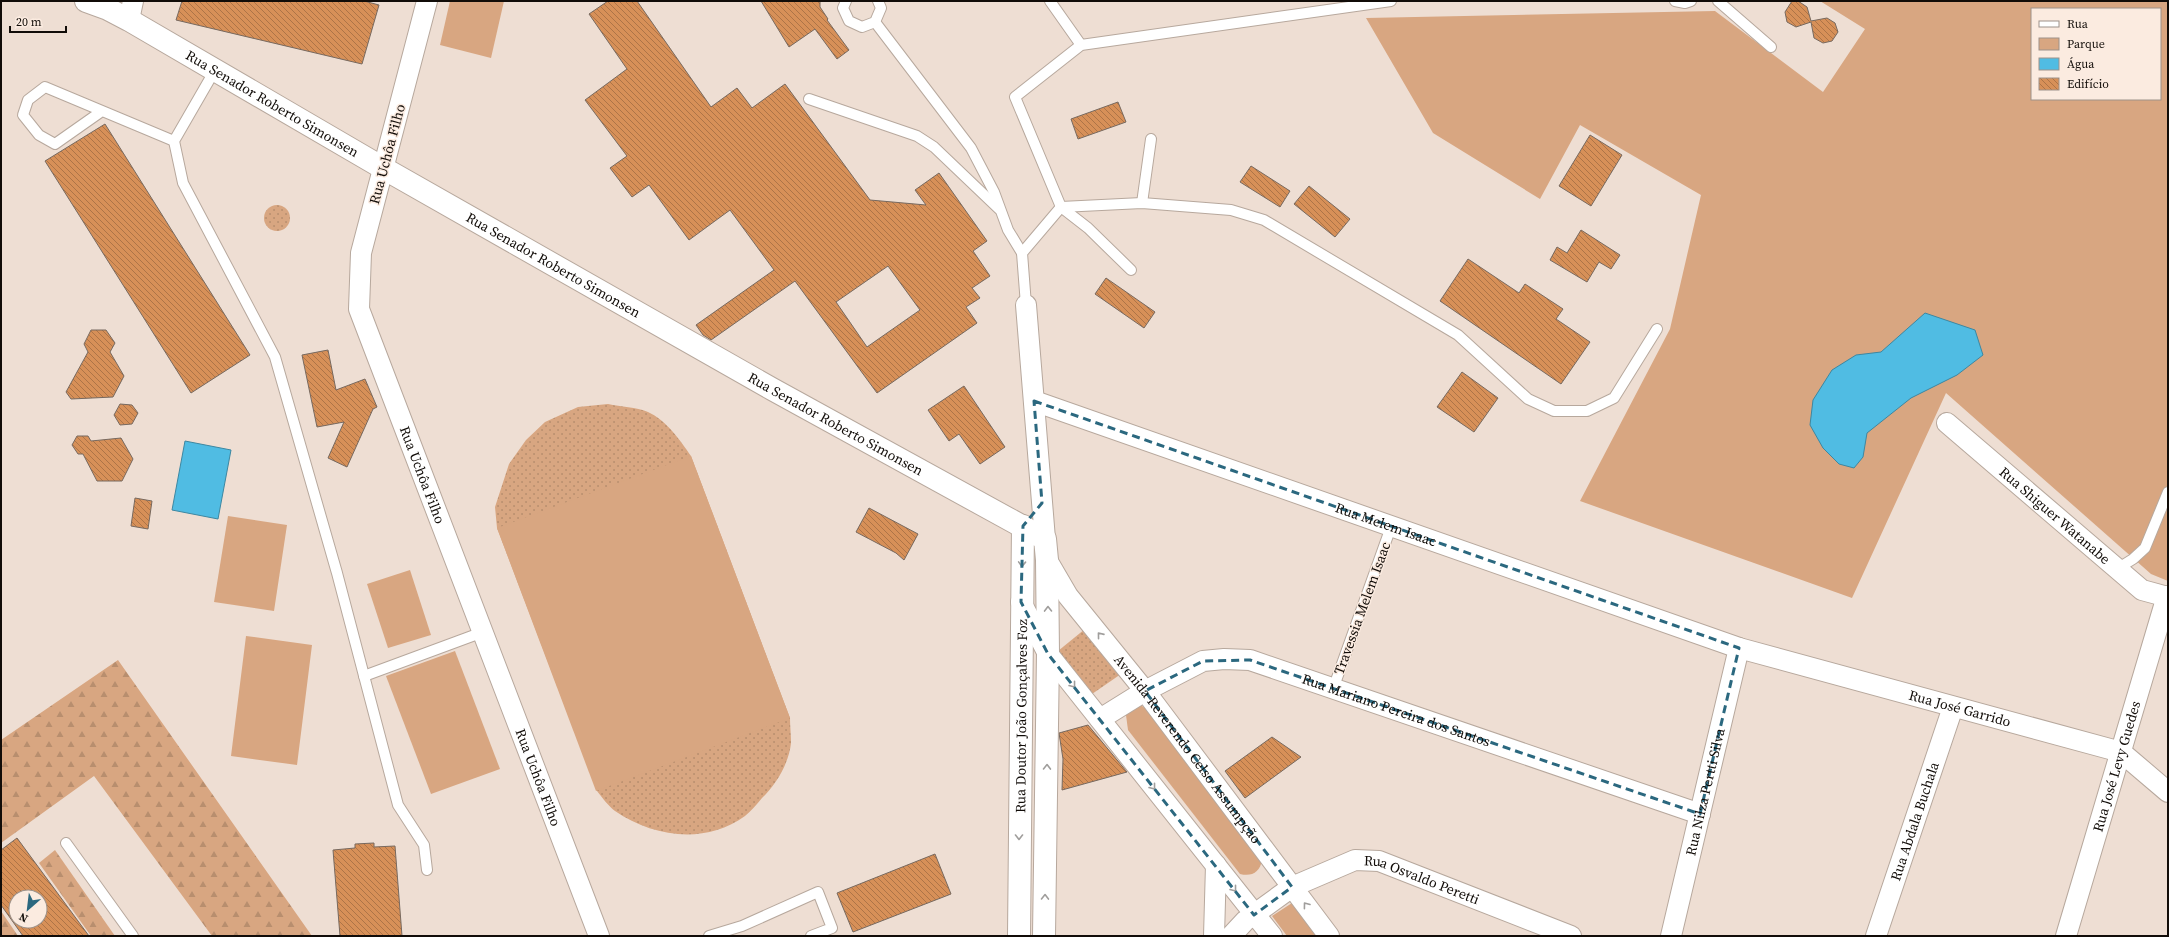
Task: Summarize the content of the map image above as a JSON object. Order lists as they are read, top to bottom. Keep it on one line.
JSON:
{"streets":{"street":["Rua Senador Roberto Simonsen","Rua Uchôa Filho","Rua Shiguer Watanabe","Rua Melem Isaac","Rua José Garrido","Rua Mariano Pereira dos Santos","Rua Doutor João Gonçalves Foz","Avenida Reverendo Celso Assumpção","Rua José Levy Guedes","Rua Nilza Pertti Silva","Rua Abdala Buchala","Rua Osvaldo Peretti"],"lane":["Travessia Melem Isaac"]},"crossings":[["Rua Senador Roberto Simonsen","Rua Uchôa Filho"],["Rua Senador Roberto Simonsen","Rua Doutor João Gonçalves Foz"],["Rua Shiguer Watanabe","Rua José Levy Guedes"],["Rua Melem Isaac","Travessia Melem Isaac"],["Rua Melem Isaac","Rua José Garrido"],["Rua Melem Isaac","Rua Doutor João Gonçalves Foz"],["Rua Melem Isaac","Rua Nilza Pertti Silva"],["Travessia Melem Isaac","Rua Mariano Pereira dos Santos"],["Rua José Garrido","Rua José Levy Guedes"],["Rua José Garrido","Rua Nilza Pertti Silva"],["Rua José Garrido","Rua Abdala Buchala"],["Rua Mariano Pereira dos Santos","Avenida Reverendo Celso Assumpção"],["Rua Mariano Pereira dos Santos","Rua Nilza Pertti Silva"],["Rua Doutor João Gonçalves Foz","Avenida Reverendo Celso Assumpção"],["Avenida Reverendo Celso Assumpção","Rua Osvaldo Peretti"]],"legend":["Rua","Parque","Água","Edifício"],"scale_bar":"20 m","north":"bottom left"}
